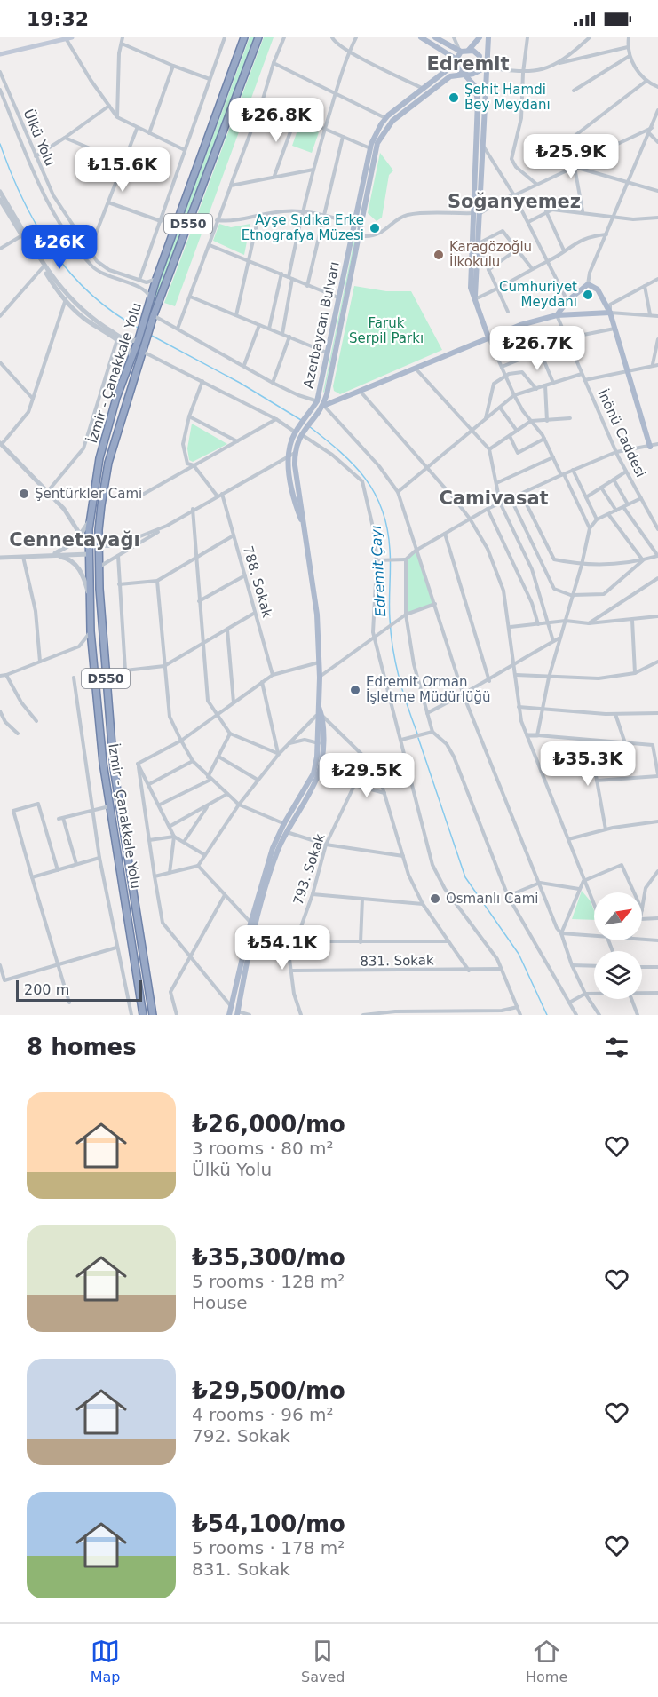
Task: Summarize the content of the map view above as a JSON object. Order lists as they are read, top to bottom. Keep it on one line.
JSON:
{"streets":{"highway":["D550","İzmir - Çanakkale Yolu"],"main road":["Azerbaycan Bulvarı"],"street":["Ülkü Yolu","İnönü Caddesi","788. Sokak","793. Sokak","831. Sokak"]},"crossings":[["Ülkü Yolu","İzmir - Çanakkale Yolu"]],"districts":["Edremit","Soğanyemez","Camivasat","Cennetayağı"],"water":["Edremit Çayı"],"parks":["Faruk Serpil Parkı"],"places":["Şehit Hamdi Bey Meydanı","Ayşe Sıdıka Erke Etnografya Müzesi","Karagözoğlu İlkokulu","Cumhuriyet Meydanı","Şentürkler Cami","Edremit Orman İşletme Müdürlüğü","Osmanlı Cami"],"scale_bar":"200 m","north":"top right","page":{"status":"19:32","price":["₺26.8K","₺25.9K","₺15.6K","₺26K","₺26.7K","₺35.3K","₺29.5K","₺54.1K"],"scale":"200 m","heading":"8 homes","list":[{"name":"₺26,000/mo","note":"3 rooms · 80 m² · Ülkü Yolu"},{"name":"₺35,300/mo","note":"5 rooms · 128 m² · House"},{"name":"₺29,500/mo","note":"4 rooms · 96 m² · 792. Sokak"},{"name":"₺54,100/mo","note":"5 rooms · 178 m² · 831. Sokak"}],"tabs":["Map","Saved","Home"]}}
